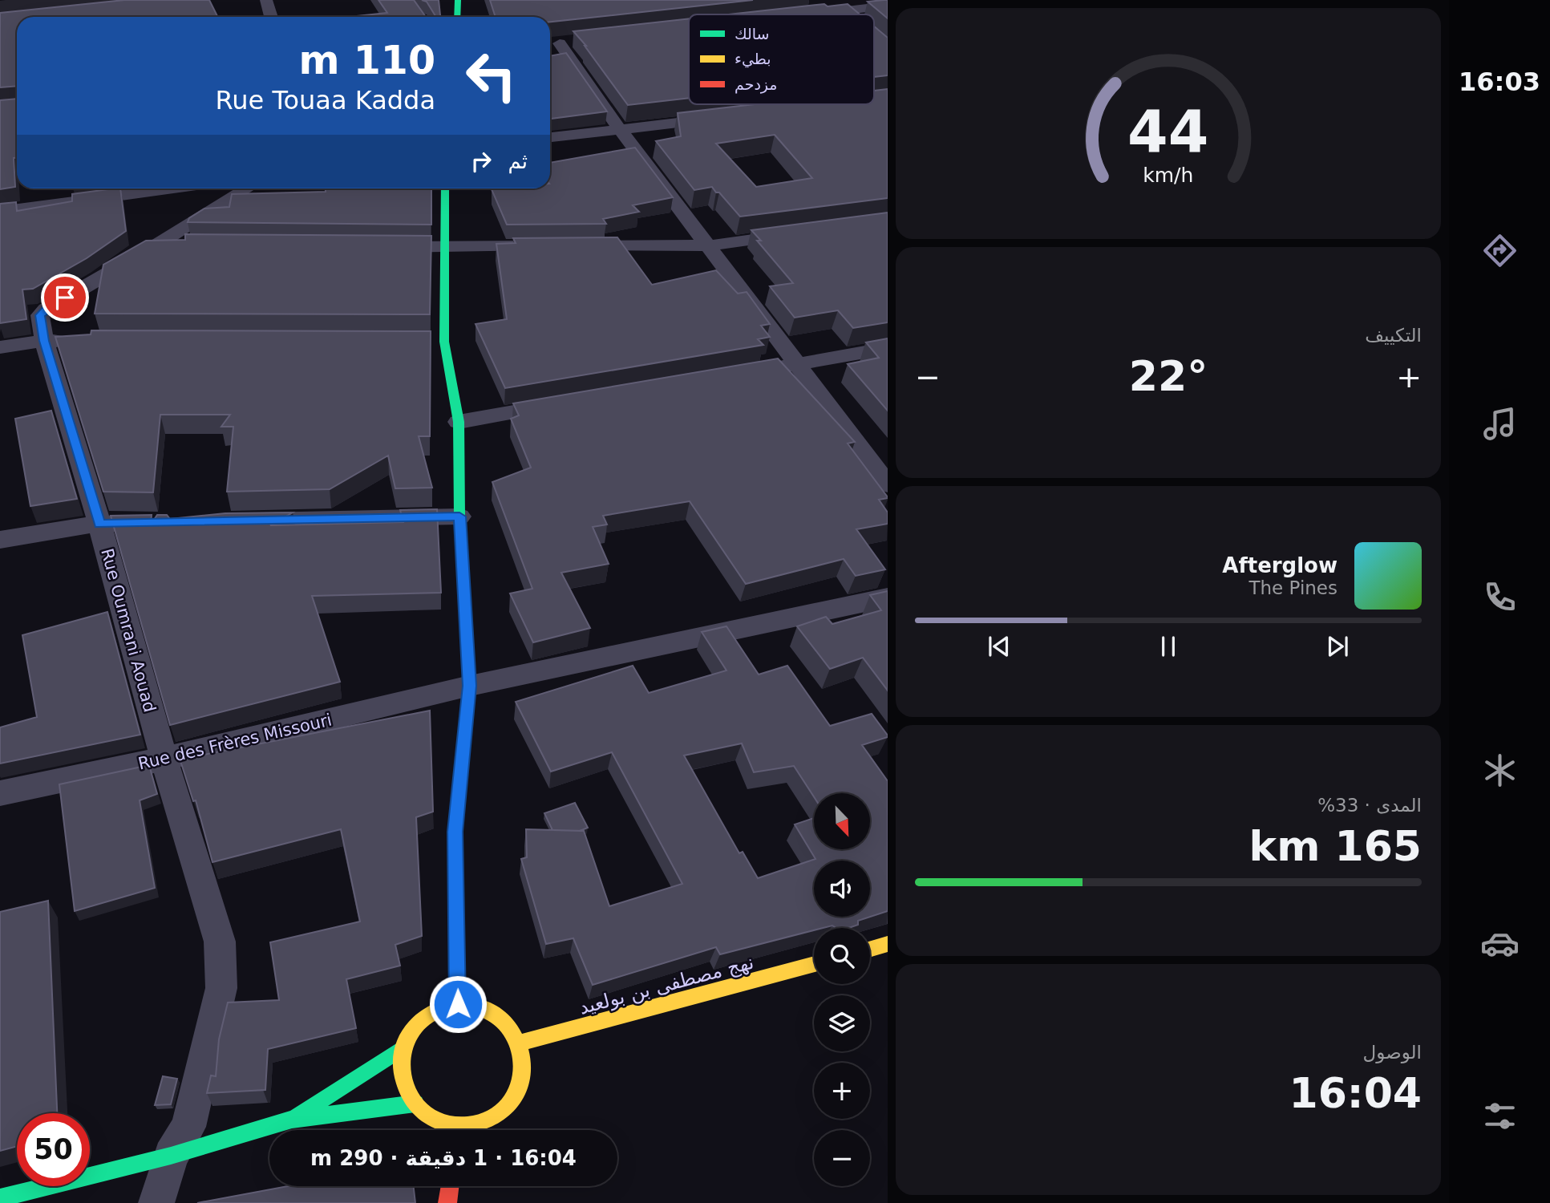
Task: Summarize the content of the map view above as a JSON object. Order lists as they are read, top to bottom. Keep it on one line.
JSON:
{"streets":{"main road":["نهج مصطفى بن بولعيد"],"street":["Rue Oumrani Aouad","Rue des Frères Missouri"]},"crossings":[["Rue Oumrani Aouad","Rue des Frères Missouri"]],"legend":["سالك","بطيء","مزدحم"],"north":"bottom right","page":{"tabs":"16:03","turn":["110 m","Rue Touaa Kadda"],"then":"ثم","tile":["التكييف",["المدى · 33%","165 km"],["الوصول","16:04"]],"heat":["−","22°","+"],"song":["Afterglow","The Pines"],"map_buttons":["+","−"],"limit":"50","trip":"16:04 · 1 دقيقة · 290 m","gauge":["44","km/h"]}}
